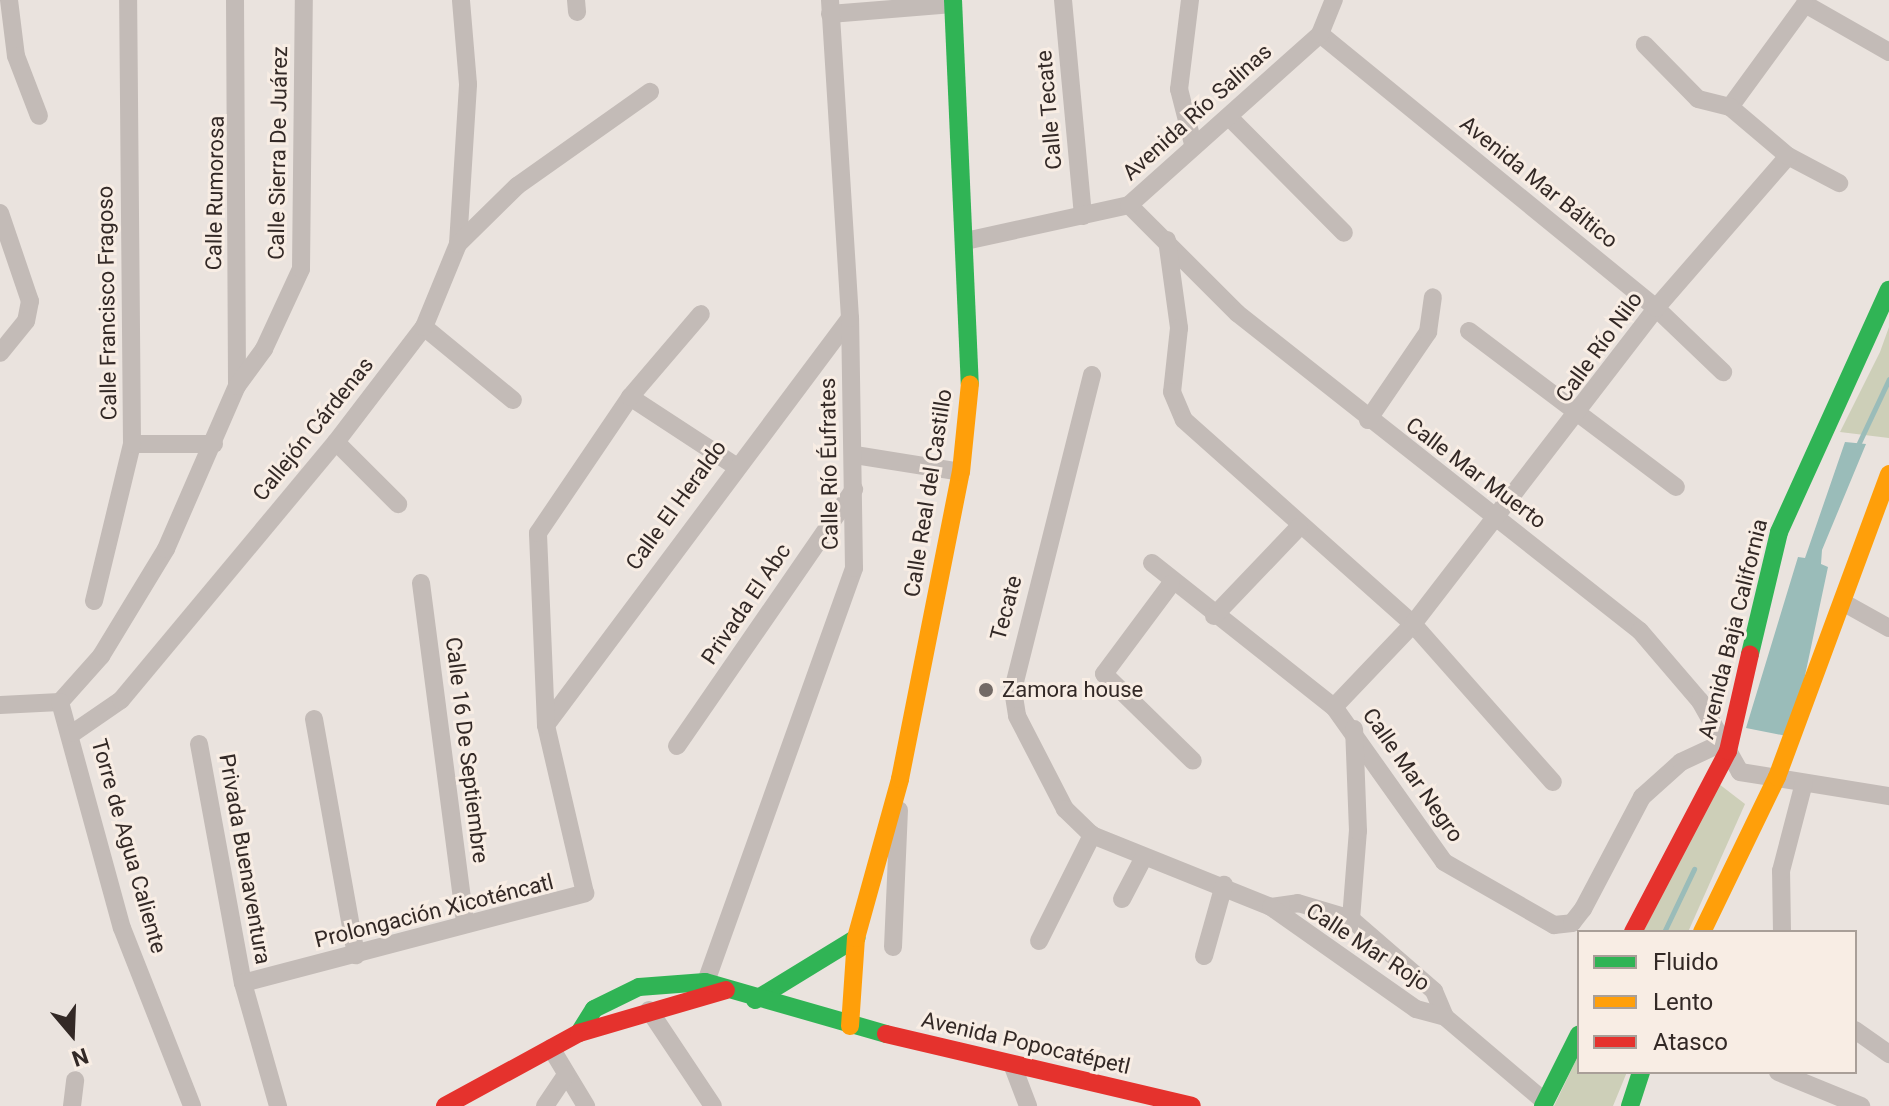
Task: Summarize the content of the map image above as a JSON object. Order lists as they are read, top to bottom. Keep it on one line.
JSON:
{"streets":{"street":["Calle Tecate","Avenida Río Salinas","Calle Sierra De Juárez","Avenida Mar Báltico","Calle Rumorosa","Calle Francisco Fragoso","Calle Río Nilo","Callejón Cárdenas","Calle Río Éufrates","Calle Mar Muerto","Calle Real del Castillo","Calle El Heraldo","Privada El Abc","Tecate","Avenida Baja California","Calle 16 De Septiembre","Calle Mar Negro","Torre de Agua Caliente","Privada Buenaventura","Prolongación Xicoténcatl","Calle Mar Rojo","Avenida Popocatépetl"]},"crossings":[["Calle Tecate","Avenida Río Salinas"],["Avenida Río Salinas","Avenida Mar Báltico"],["Avenida Río Salinas","Calle Mar Muerto"],["Avenida Río Salinas","Calle Real del Castillo"],["Calle Sierra De Juárez","Calle Rumorosa"],["Avenida Mar Báltico","Calle Río Nilo"],["Calle Río Nilo","Calle Mar Muerto"],["Calle Río Nilo","Calle Mar Negro"],["Callejón Cárdenas","Torre de Agua Caliente"],["Calle Río Éufrates","Calle El Heraldo"],["Calle Río Éufrates","Privada El Abc"],["Calle Río Éufrates","Avenida Popocatépetl"],["Calle Mar Muerto","Avenida Baja California"],["Calle Mar Muerto","Calle Mar Negro"],["Calle Real del Castillo","Avenida Popocatépetl"],["Calle El Heraldo","Prolongación Xicoténcatl"],["Tecate","Calle Mar Rojo"],["Avenida Baja California","Calle Mar Negro"],["Calle 16 De Septiembre","Prolongación Xicoténcatl"],["Privada Buenaventura","Prolongación Xicoténcatl"]],"places":["Zamora house"],"legend":["Fluido","Lento","Atasco"],"north":"bottom"}
